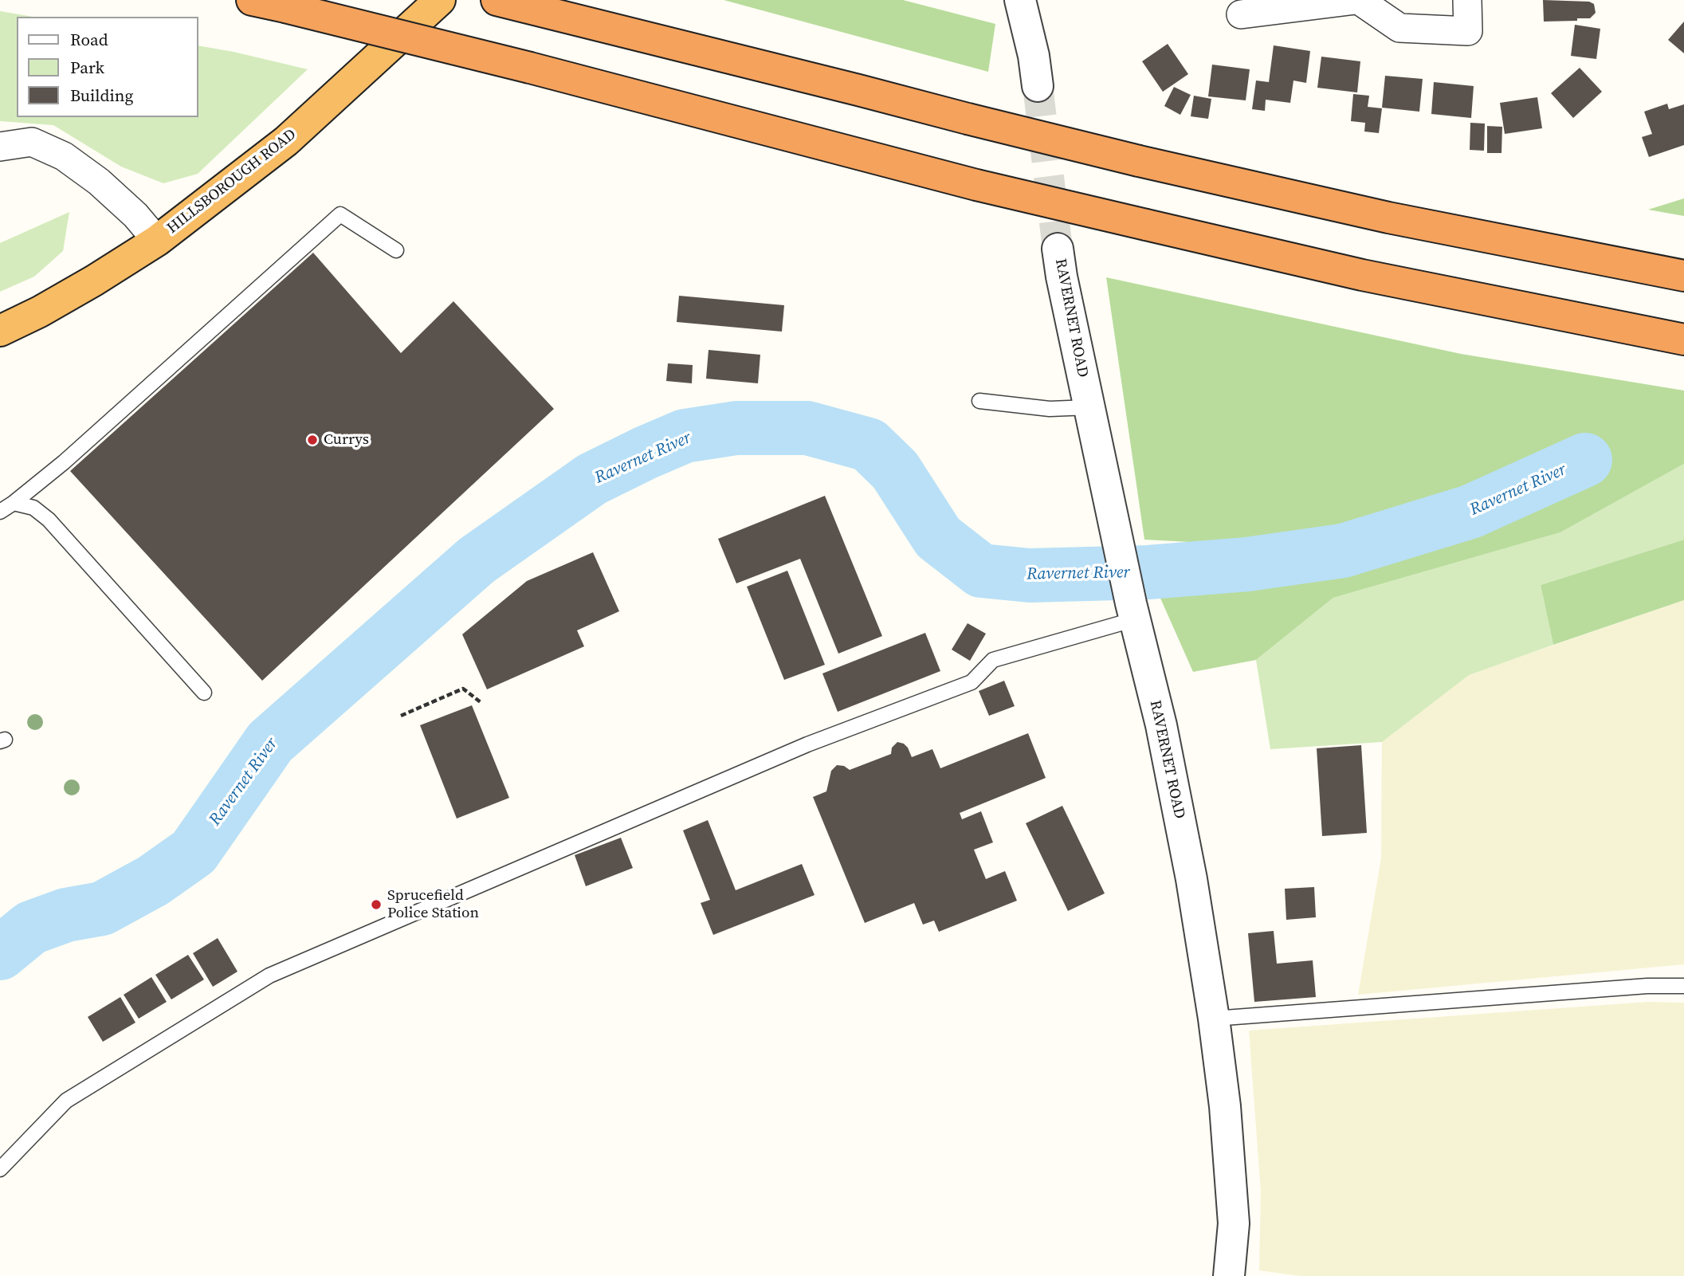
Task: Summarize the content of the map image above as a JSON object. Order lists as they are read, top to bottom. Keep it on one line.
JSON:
{"streets":{"highway":["HILLSBOROUGH ROAD"],"street":["RAVERNET ROAD"]},"water":["Ravernet River"],"places":["Currys","Sprucefield Police Station"],"legend":["Road","Park","Building"]}
